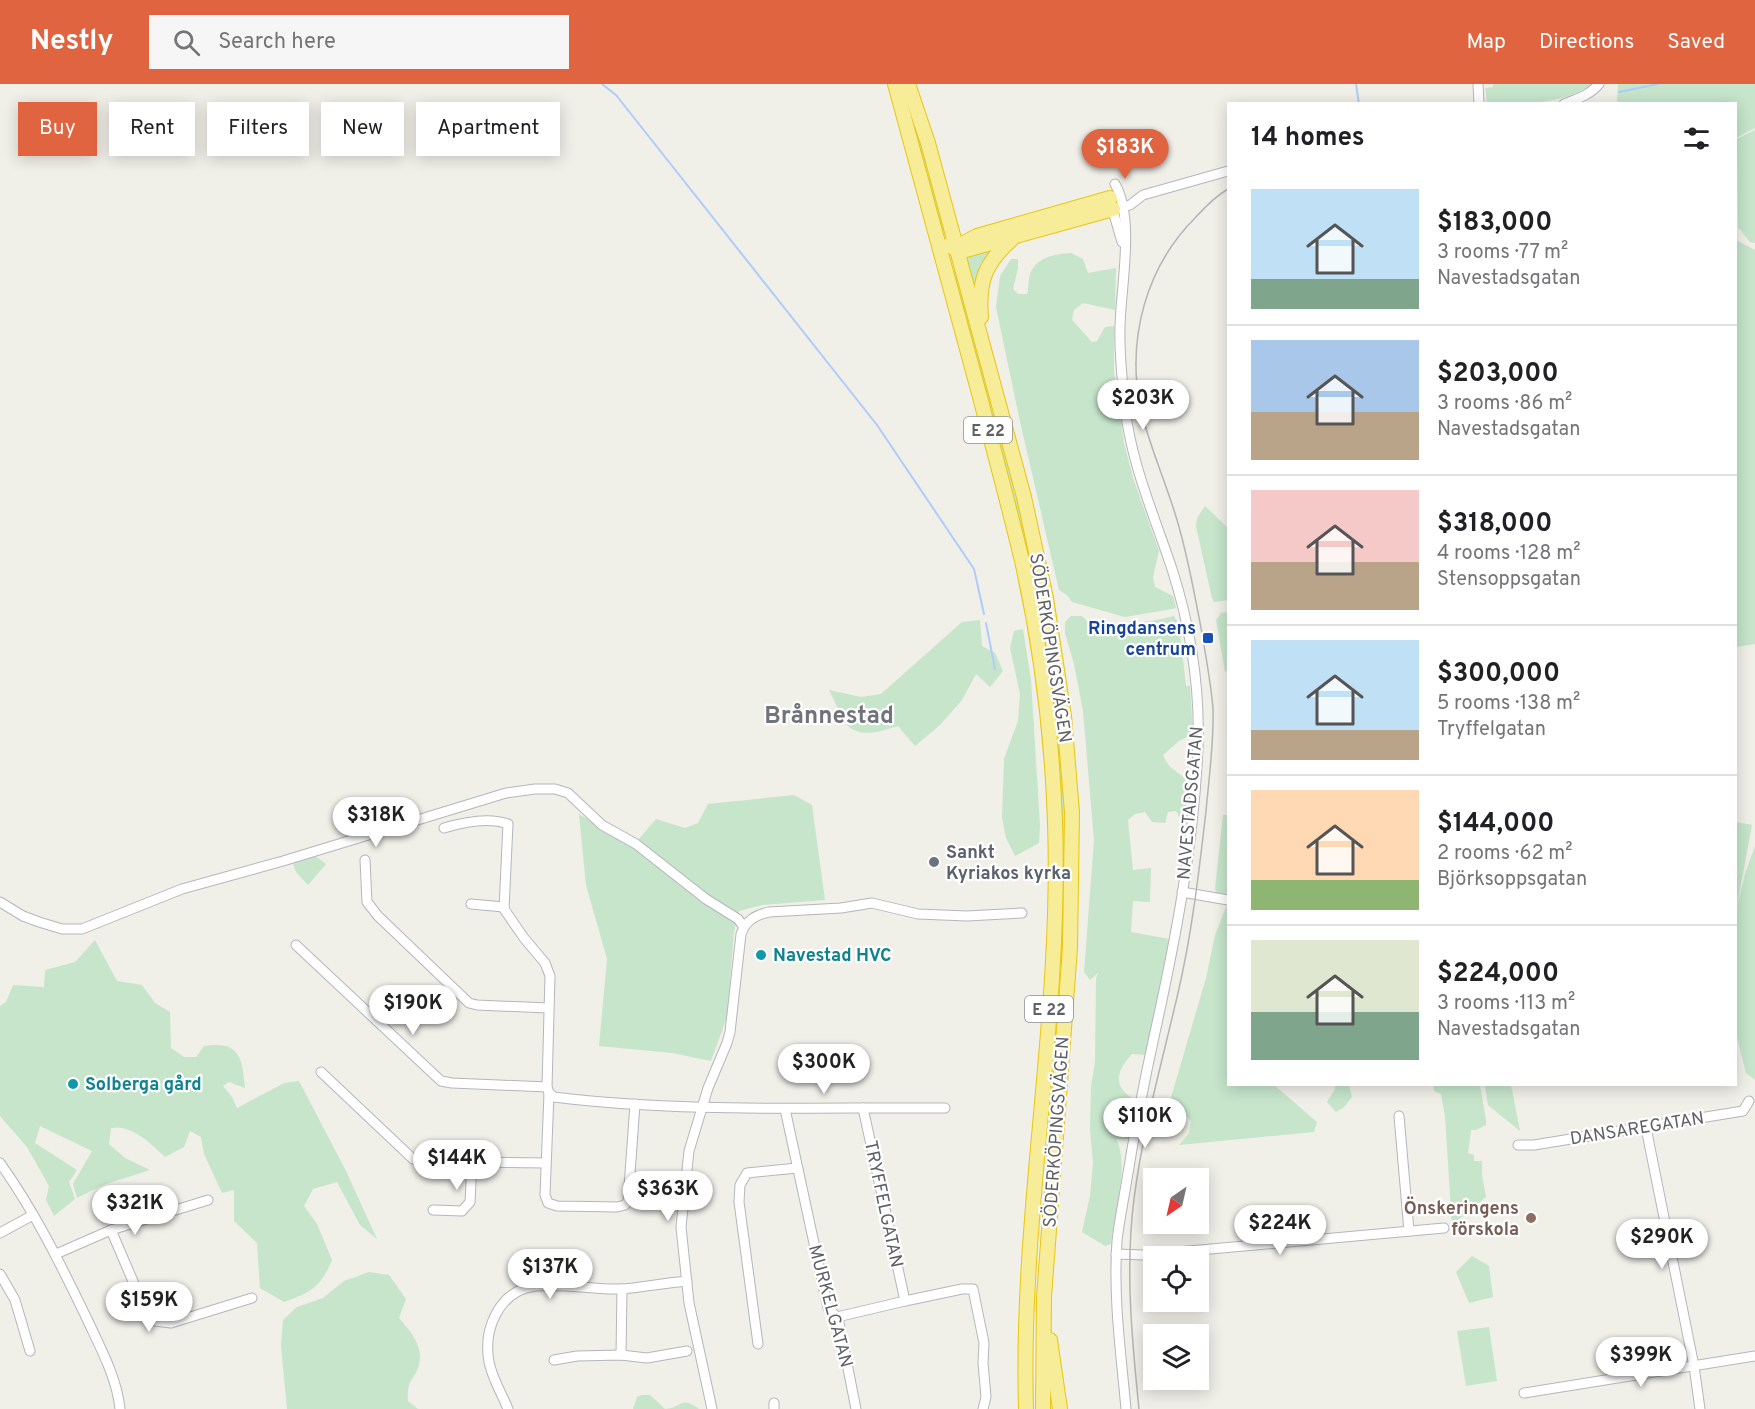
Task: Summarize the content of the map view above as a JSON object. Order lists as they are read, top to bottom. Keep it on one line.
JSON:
{"streets":{"highway":["E 22","SÖDERKÖPINGSVÄGEN"],"street":["NAVESTADSGATAN","DANSAREGATAN","TRYFFELGATAN","MURKELGATAN"]},"districts":["Brånnestad"],"places":{"transit":["Ringdansens centrum"],"other":["Sankt Kyriakos kyrka","Navestad HVC","Solberga gård","Önskeringens förskola"]},"north":"bottom left","page":{"header":"Nestly","search":"Search here","nav":["Map","Directions","Saved"],"chip":["Buy","Rent","Filters","New","Apartment"],"heading":"14 homes","price":["$183K","$203K","$318K","$190K","$300K","$110K","$144K","$363K","$321K","$224K","$290K","$137K","$159K","$399K"],"list":[{"name":"$183,000","note":"3 rooms · 77 m² · Navestadsgatan"},{"name":"$203,000","note":"3 rooms · 86 m² · Navestadsgatan"},{"name":"$318,000","note":"4 rooms · 128 m² · Stensoppsgatan"},{"name":"$300,000","note":"5 rooms · 138 m² · Tryffelgatan"},{"name":"$144,000","note":"2 rooms · 62 m² · Björksoppsgatan"},{"name":"$224,000","note":"3 rooms · 113 m² · Navestadsgatan"}]}}
